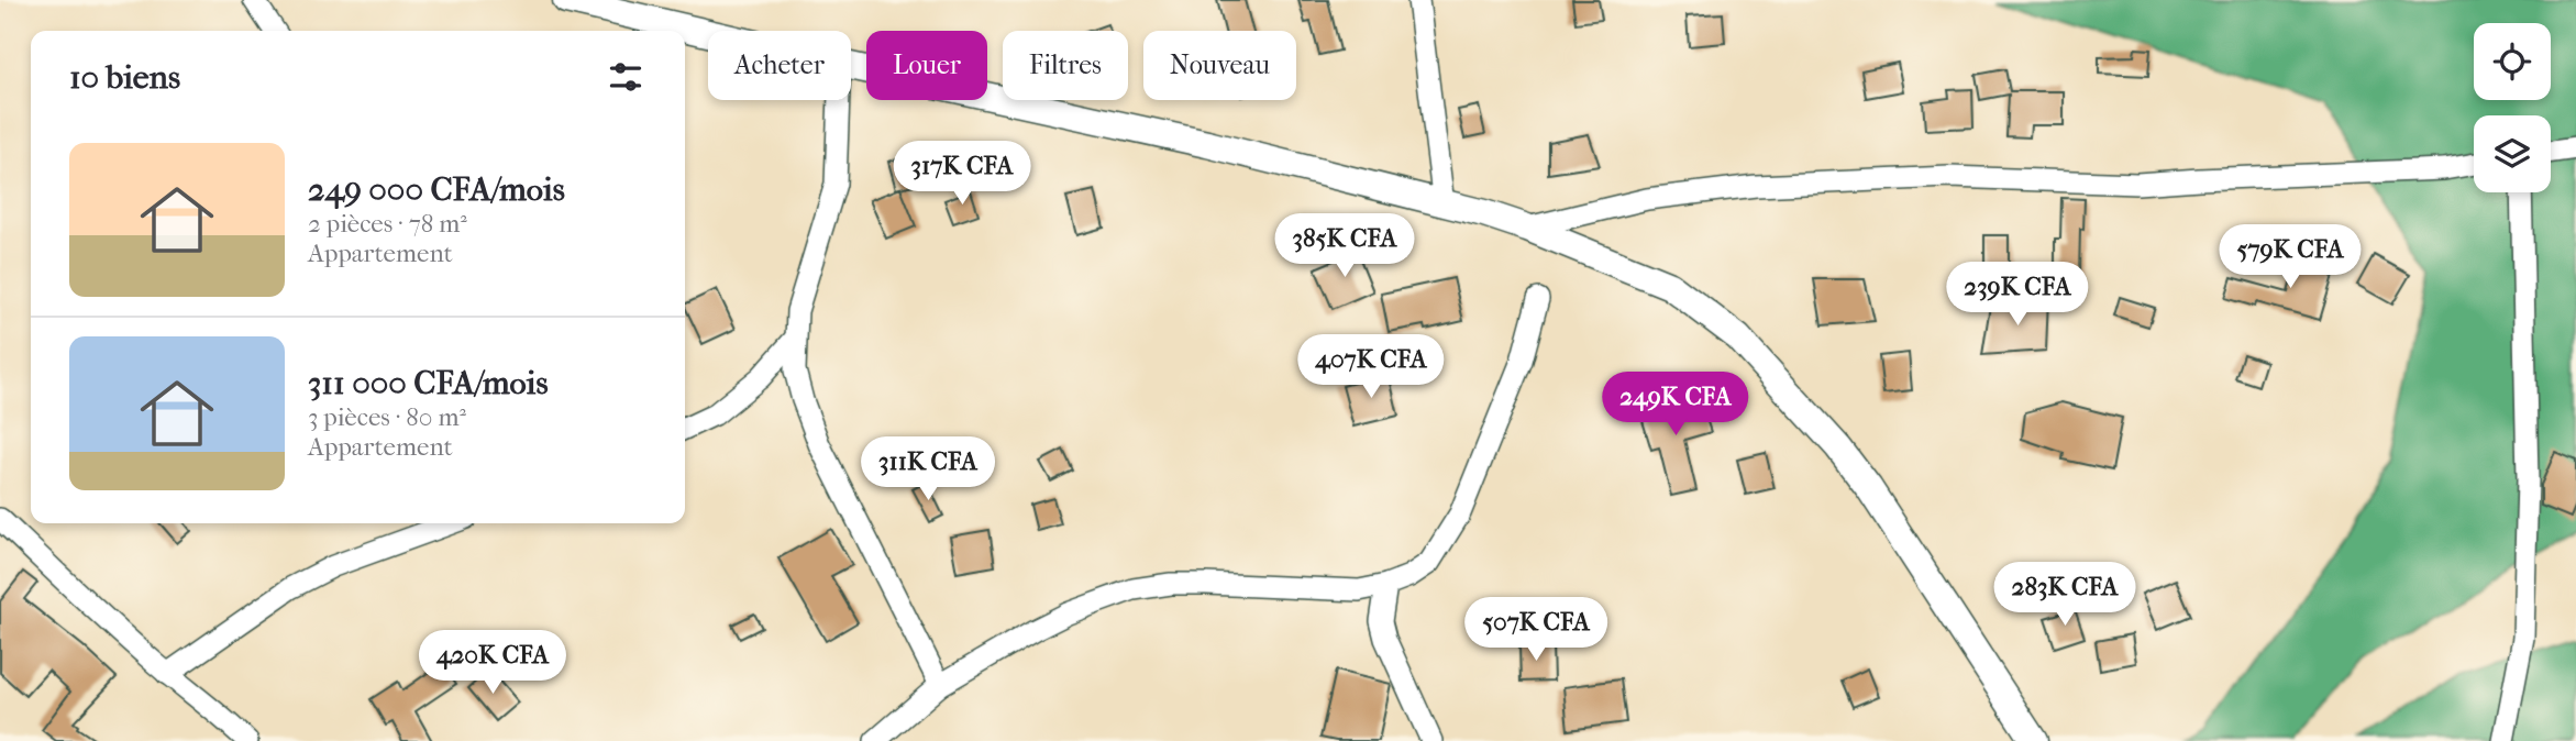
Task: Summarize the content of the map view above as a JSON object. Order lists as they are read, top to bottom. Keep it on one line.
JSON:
{"page":{"chip":["Acheter","Louer","Filtres","Nouveau"],"heading":"10 biens","list":[{"name":"249 000 CFA/mois","note":"2 pièces · 78 m² · Appartement"},{"name":"311 000 CFA/mois","note":"3 pièces · 80 m² · Appartement"}],"price":["317K CFA","385K CFA","579K CFA","239K CFA","407K CFA","249K CFA","311K CFA","283K CFA","507K CFA","420K CFA"]}}
